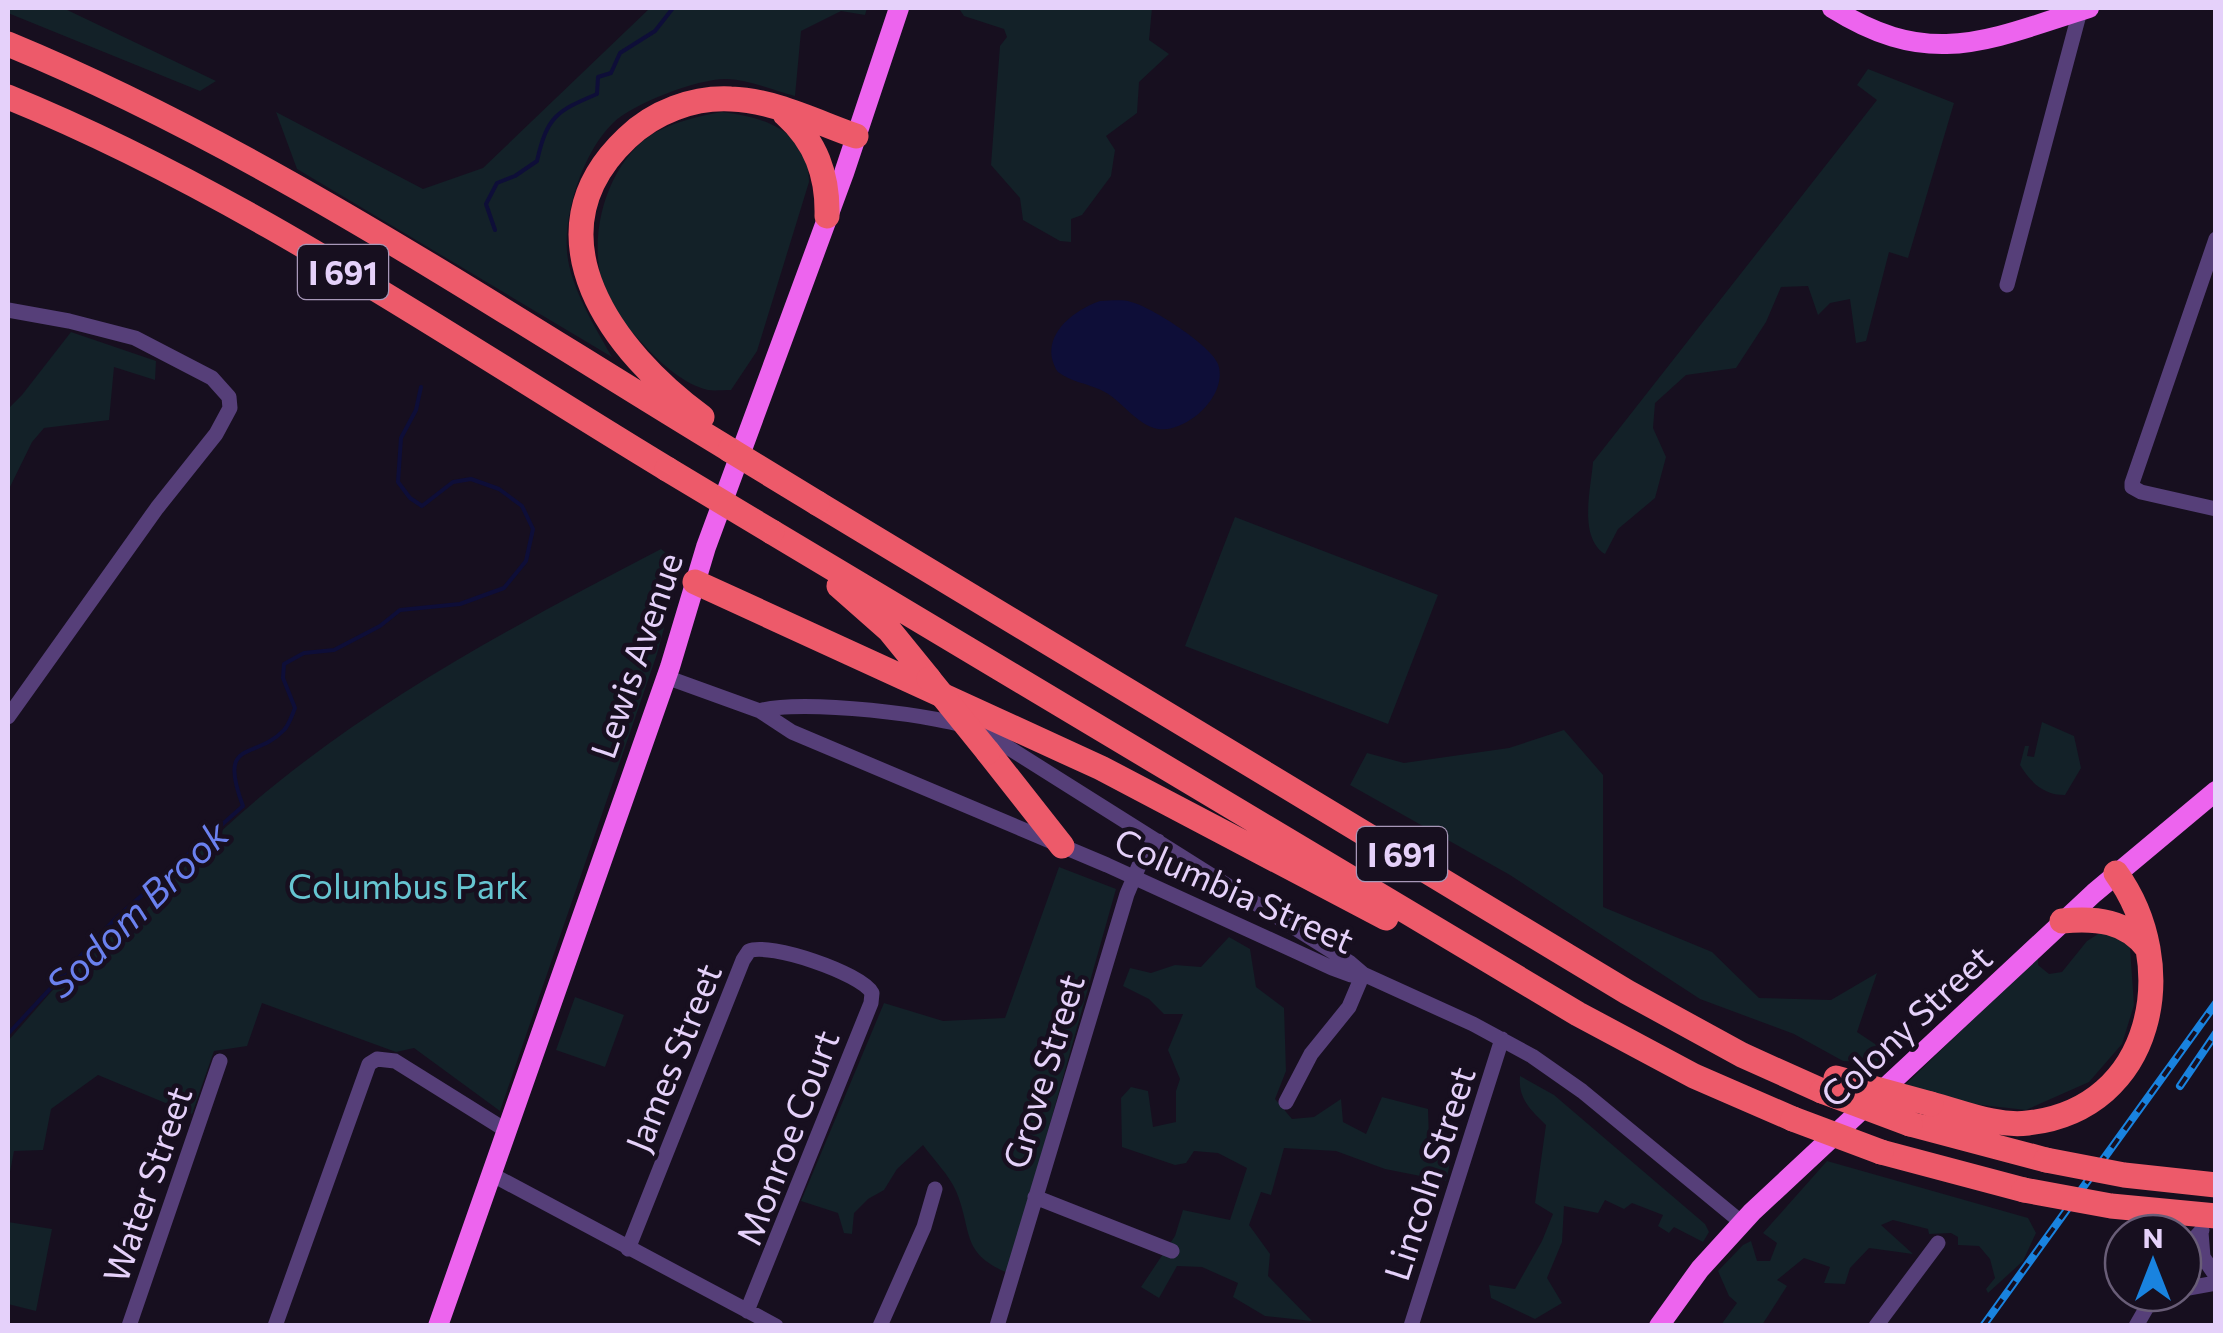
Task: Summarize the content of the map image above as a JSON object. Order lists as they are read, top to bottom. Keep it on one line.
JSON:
{"streets":{"highway":["I 691"],"main road":["Lewis Avenue","Colony Street"],"street":["Columbia Street","James Street","Grove Street","Monroe Court","Lincoln Street","Water Street"]},"crossings":[["Lewis Avenue","Columbia Street"],["Columbia Street","Colony Street"],["Columbia Street","Grove Street"],["Columbia Street","Lincoln Street"],["James Street","Monroe Court"]],"water":["Sodom Brook"],"parks":["Columbus Park"],"north":"top"}
